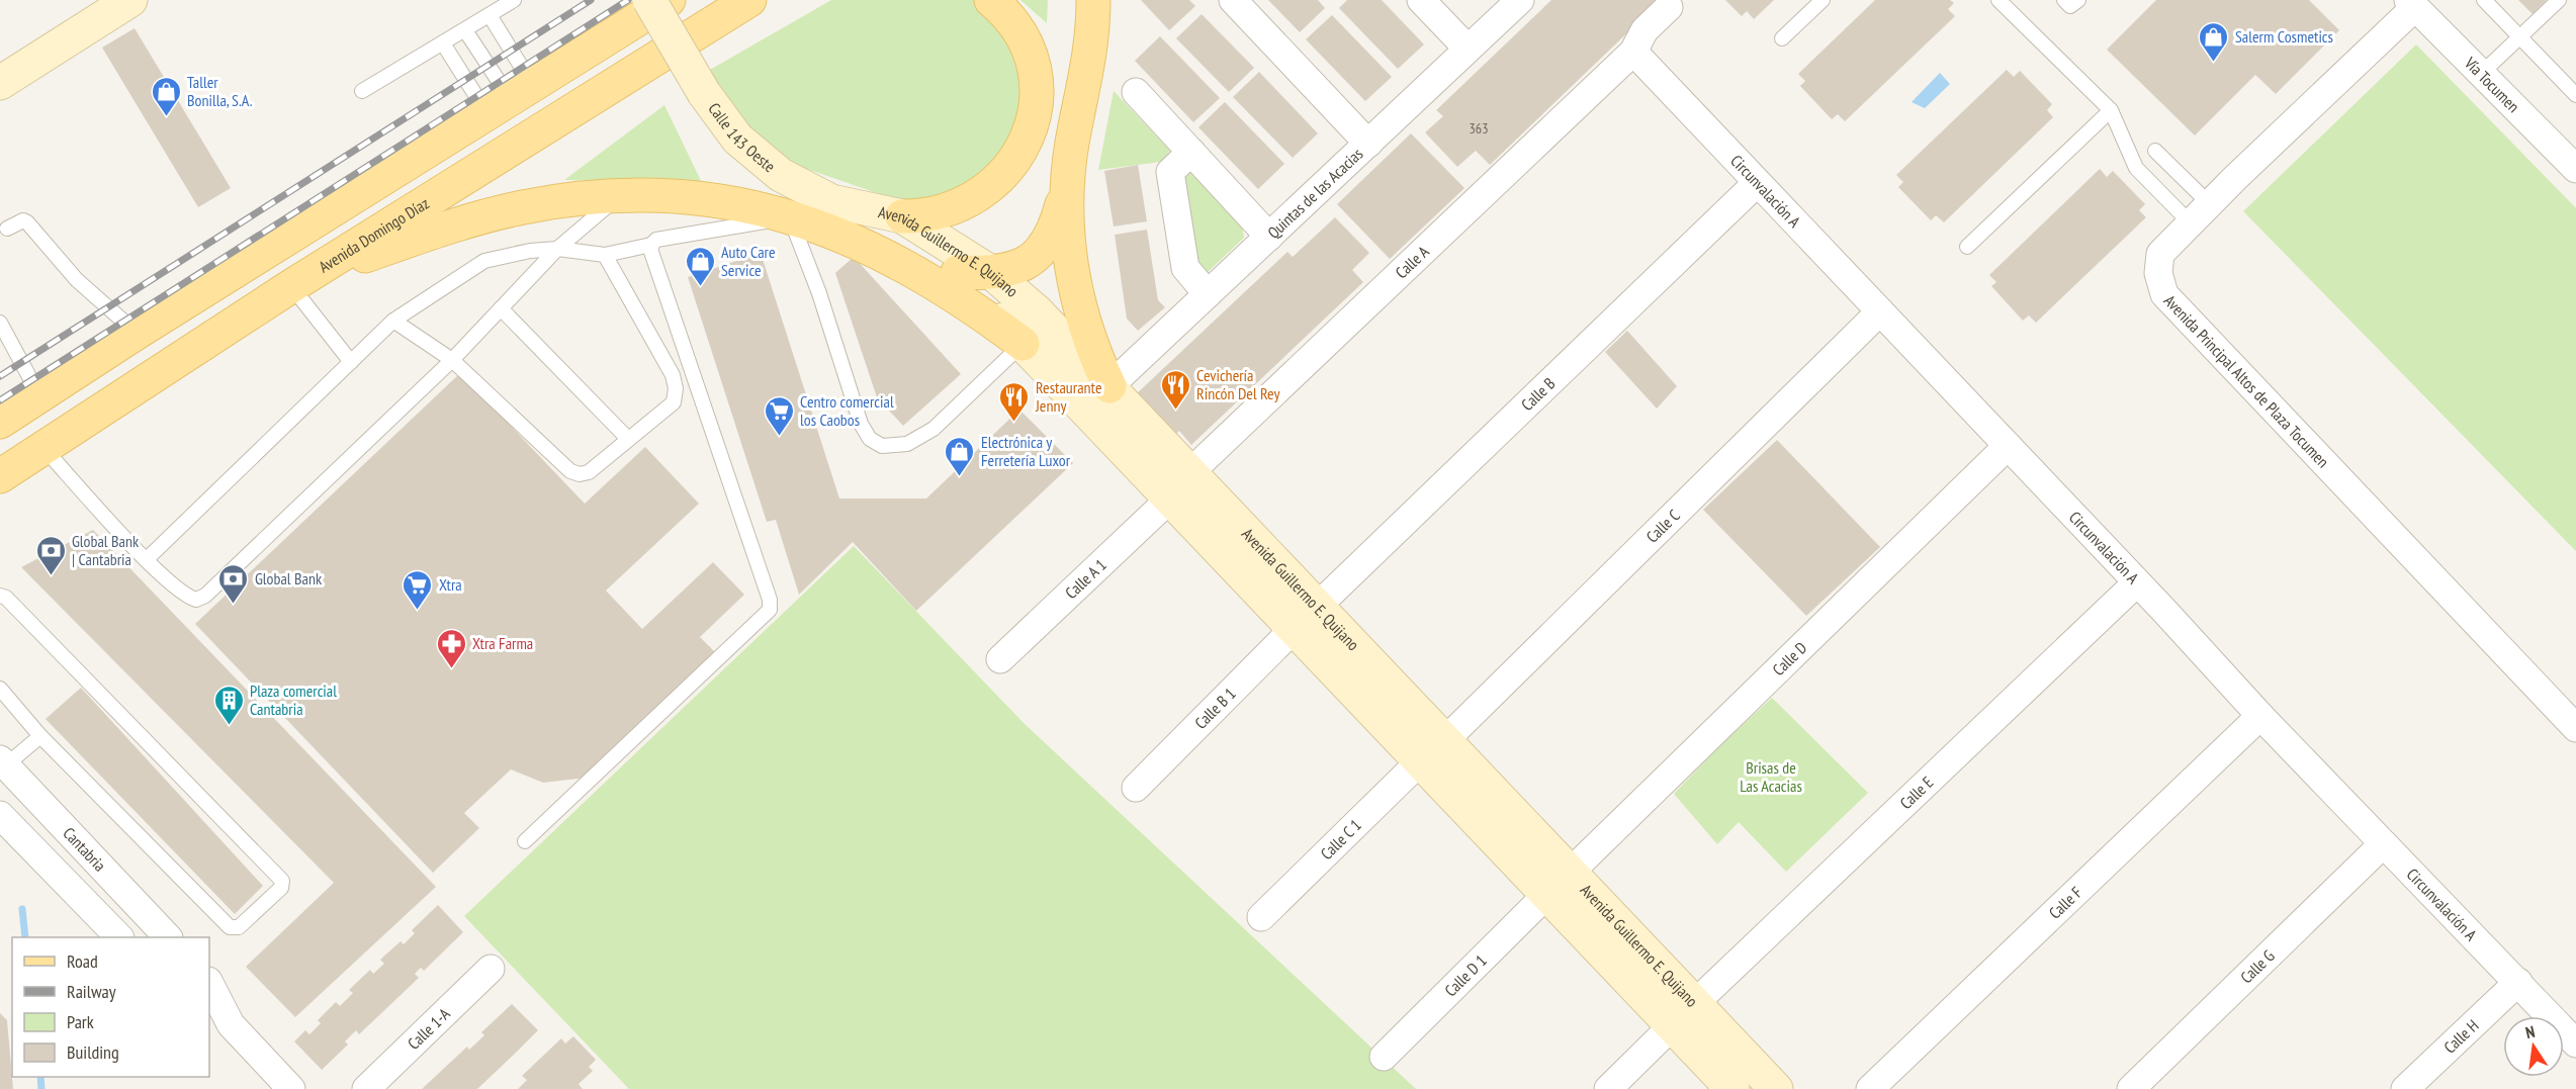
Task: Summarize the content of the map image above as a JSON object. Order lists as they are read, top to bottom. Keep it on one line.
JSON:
{"streets":{"main road":["Avenida Domingo Díaz"],"street":["Vía Tocumen","Calle 143 Oeste","Circunvalación A","Quintas de las Acacias","Calle A","Avenida Guillermo E. Quijano","Avenida Principal Altos de Plaza Tocumen","Calle B","Calle C","Calle A 1","Calle D","Calle B 1","Calle E","Calle C 1","Cantabria","Calle F","Calle G","Calle D 1","Calle 1-A","Calle H"]},"crossings":[["Vía Tocumen","Avenida Principal Altos de Plaza Tocumen"],["Calle 143 Oeste","Avenida Guillermo E. Quijano"],["Circunvalación A","Calle A"],["Circunvalación A","Calle B"],["Circunvalación A","Calle C"],["Circunvalación A","Calle D"],["Circunvalación A","Calle E"],["Circunvalación A","Calle F"],["Circunvalación A","Calle G"],["Circunvalación A","Calle H"],["Quintas de las Acacias","Avenida Guillermo E. Quijano"],["Calle A","Avenida Guillermo E. Quijano"],["Avenida Guillermo E. Quijano","Calle B"],["Avenida Guillermo E. Quijano","Calle C"],["Avenida Guillermo E. Quijano","Calle A 1"],["Avenida Guillermo E. Quijano","Calle D"],["Avenida Guillermo E. Quijano","Calle B 1"],["Avenida Guillermo E. Quijano","Calle E"],["Avenida Guillermo E. Quijano","Calle C 1"],["Avenida Guillermo E. Quijano","Calle D 1"]],"parks":["Brisas de Las Acacias"],"places":{"shop":["Salerm Cosmetics","Taller Bonilla, S.A.","Auto Care Service","Electrónica y Ferretería Luxor"],"restaurant":["Cevichería Rincón Del Rey","Restaurante Jenny"],"supermarket":["Centro comercial los Caobos","Xtra"],"bank":["Global Bank | Cantabria","Global Bank"],"pharmacy":["Xtra Farma"],"building":["Plaza comercial Cantabria"]},"house_numbers":["363"],"legend":["Road","Railway","Park","Building"],"north":"top"}
